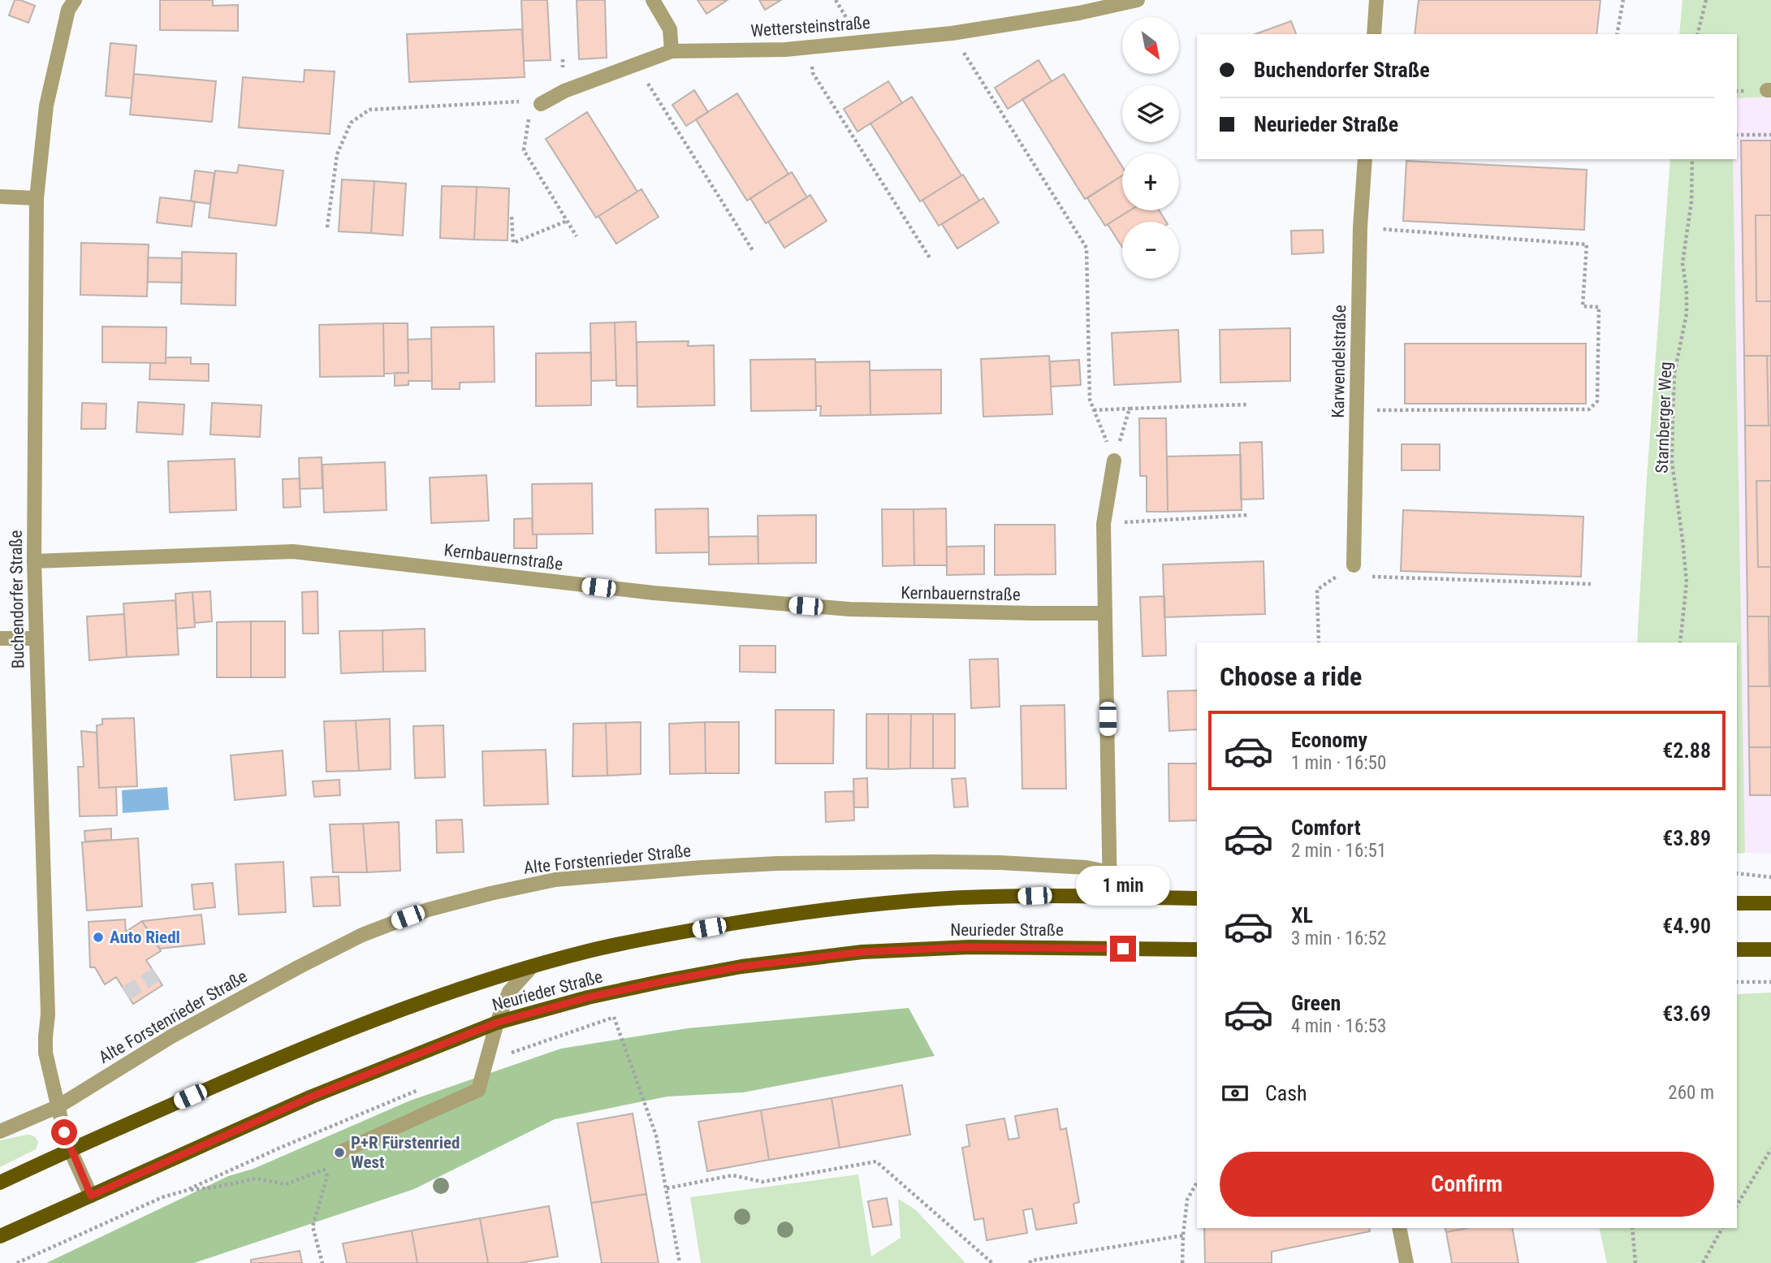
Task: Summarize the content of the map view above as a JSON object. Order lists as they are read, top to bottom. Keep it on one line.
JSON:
{"streets":{"main road":["Neurieder Straße"],"street":["Wettersteinstraße","Karwendelstraße","Kernbauernstraße","Buchendorfer Straße","Alte Forstenrieder Straße"],"path":["Starnberger Weg"]},"crossings":[["Kernbauernstraße","Buchendorfer Straße"],["Buchendorfer Straße","Alte Forstenrieder Straße"],["Buchendorfer Straße","Neurieder Straße"]],"places":["Auto Riedl","P+R Fürstenried West"],"north":"bottom right","page":{"map_buttons":["+","−"],"banner":["Buchendorfer Straße","Neurieder Straße"],"heading":"Choose a ride","list":[{"name":"Economy","note":"1 min · 16:50","value":"€2.88"},{"name":"Comfort","note":"2 min · 16:51","value":"€3.89"},{"name":"XL","note":"3 min · 16:52","value":"€4.90"},{"name":"Green","note":"4 min · 16:53","value":"€3.69"}],"bubble":"1 min","pay":["Cash","260 m"],"buttons":"Confirm"}}
